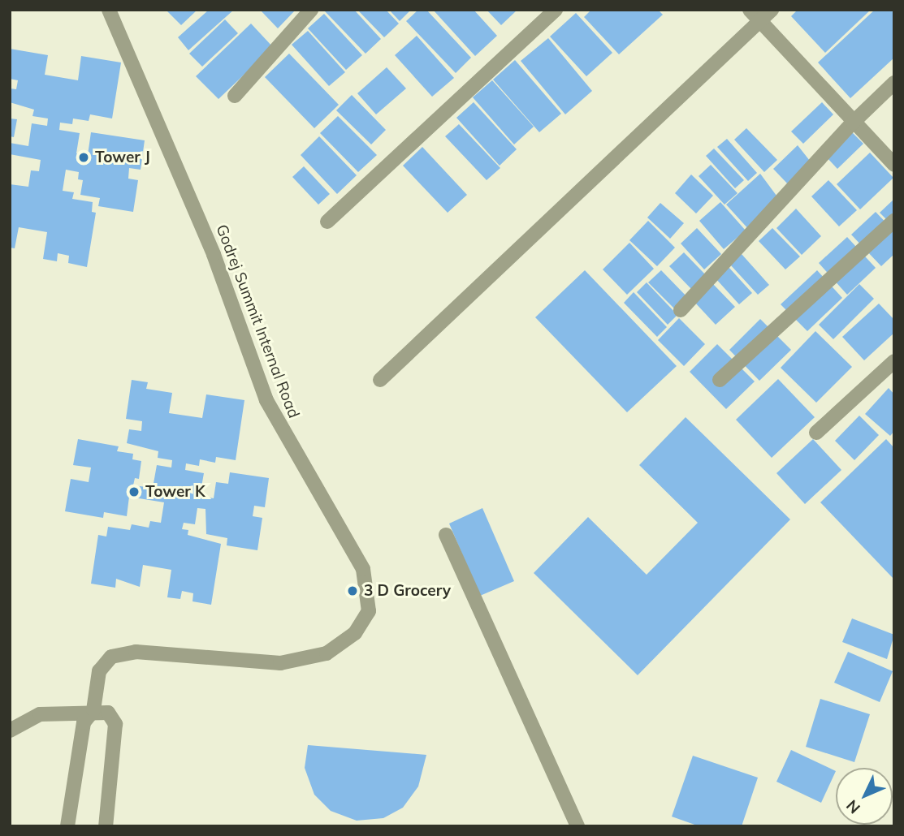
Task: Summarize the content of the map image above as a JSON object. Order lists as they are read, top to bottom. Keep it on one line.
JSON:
{"streets":{"street":["Godrej Summit Internal Road"]},"places":["Tower J","Tower K","3 D Grocery"],"north":"bottom left"}
